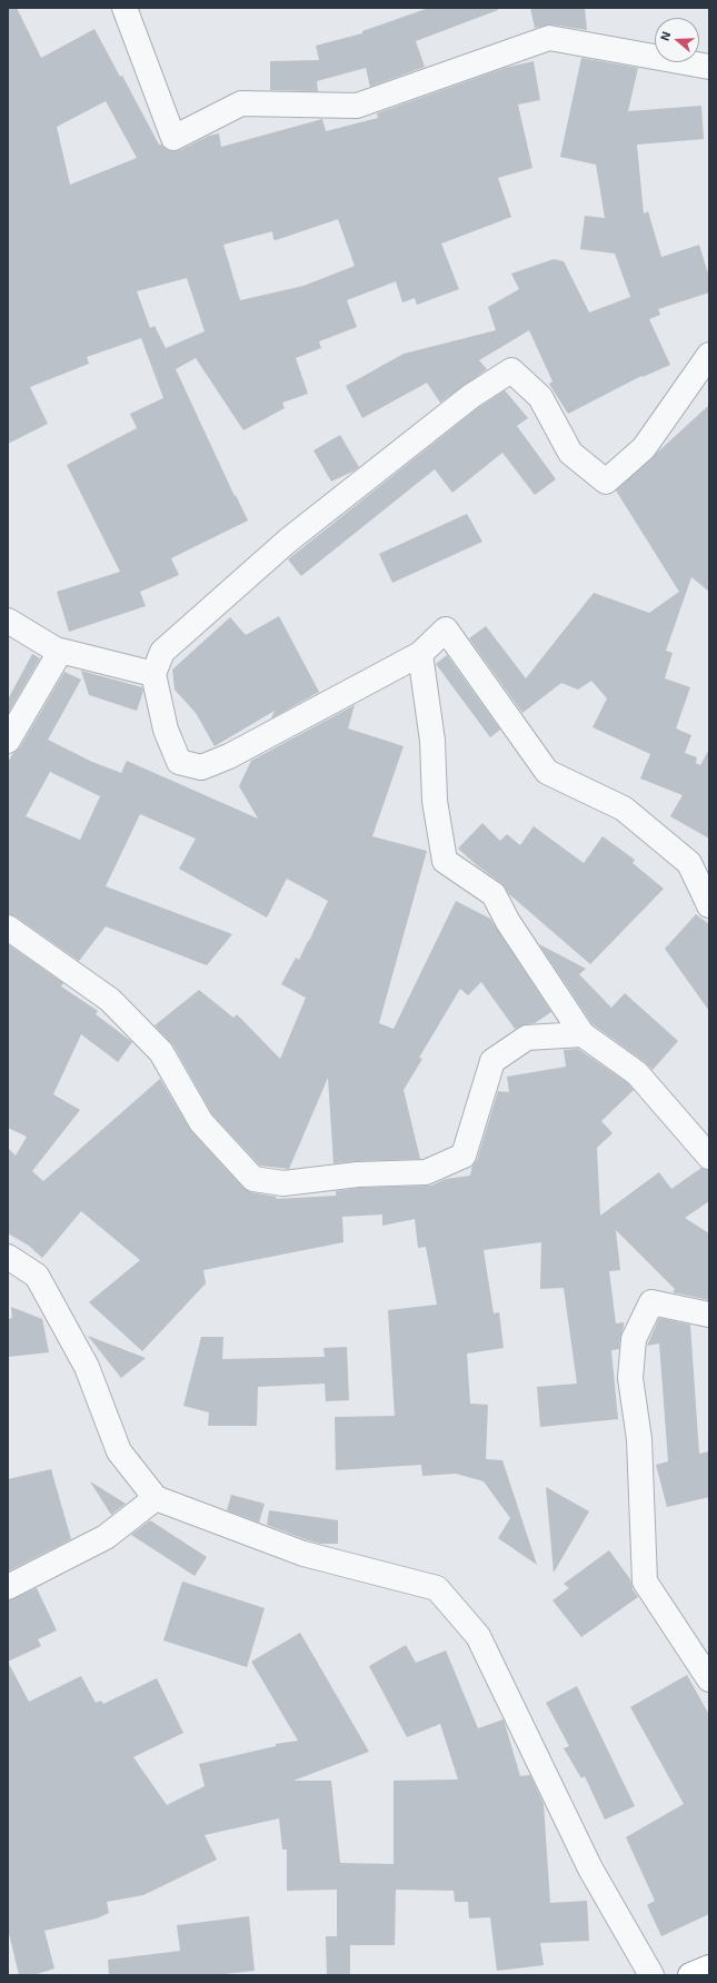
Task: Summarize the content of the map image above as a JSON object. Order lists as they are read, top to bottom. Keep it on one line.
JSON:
{"north":"left"}
